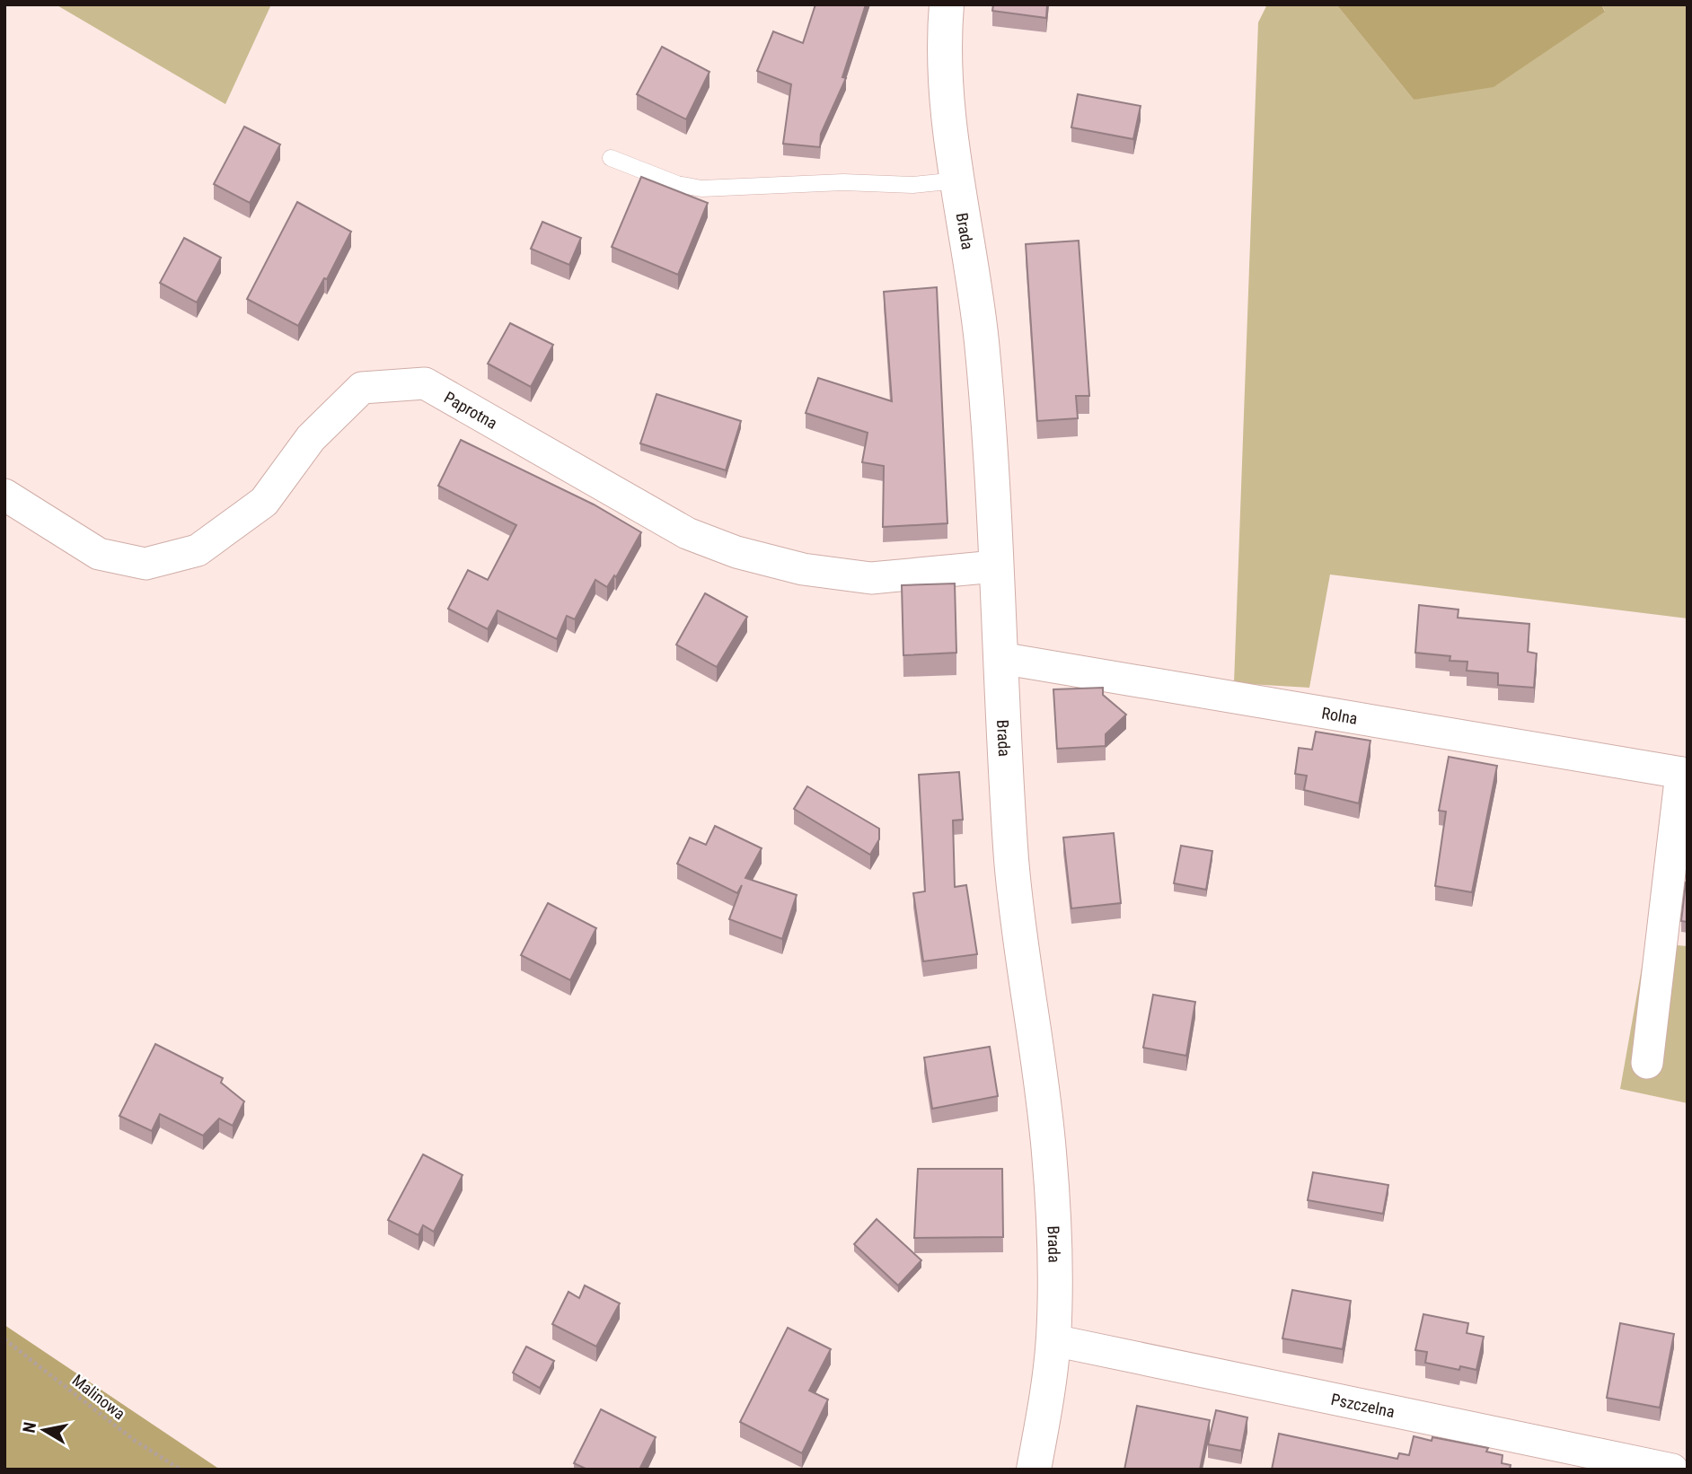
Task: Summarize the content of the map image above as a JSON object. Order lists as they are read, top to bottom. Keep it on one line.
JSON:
{"streets":{"street":["Brada","Paprotna","Rolna","Pszczelna"],"path":["Malinowa"]},"crossings":[["Brada","Paprotna"],["Brada","Rolna"],["Brada","Pszczelna"]],"north":"left"}
